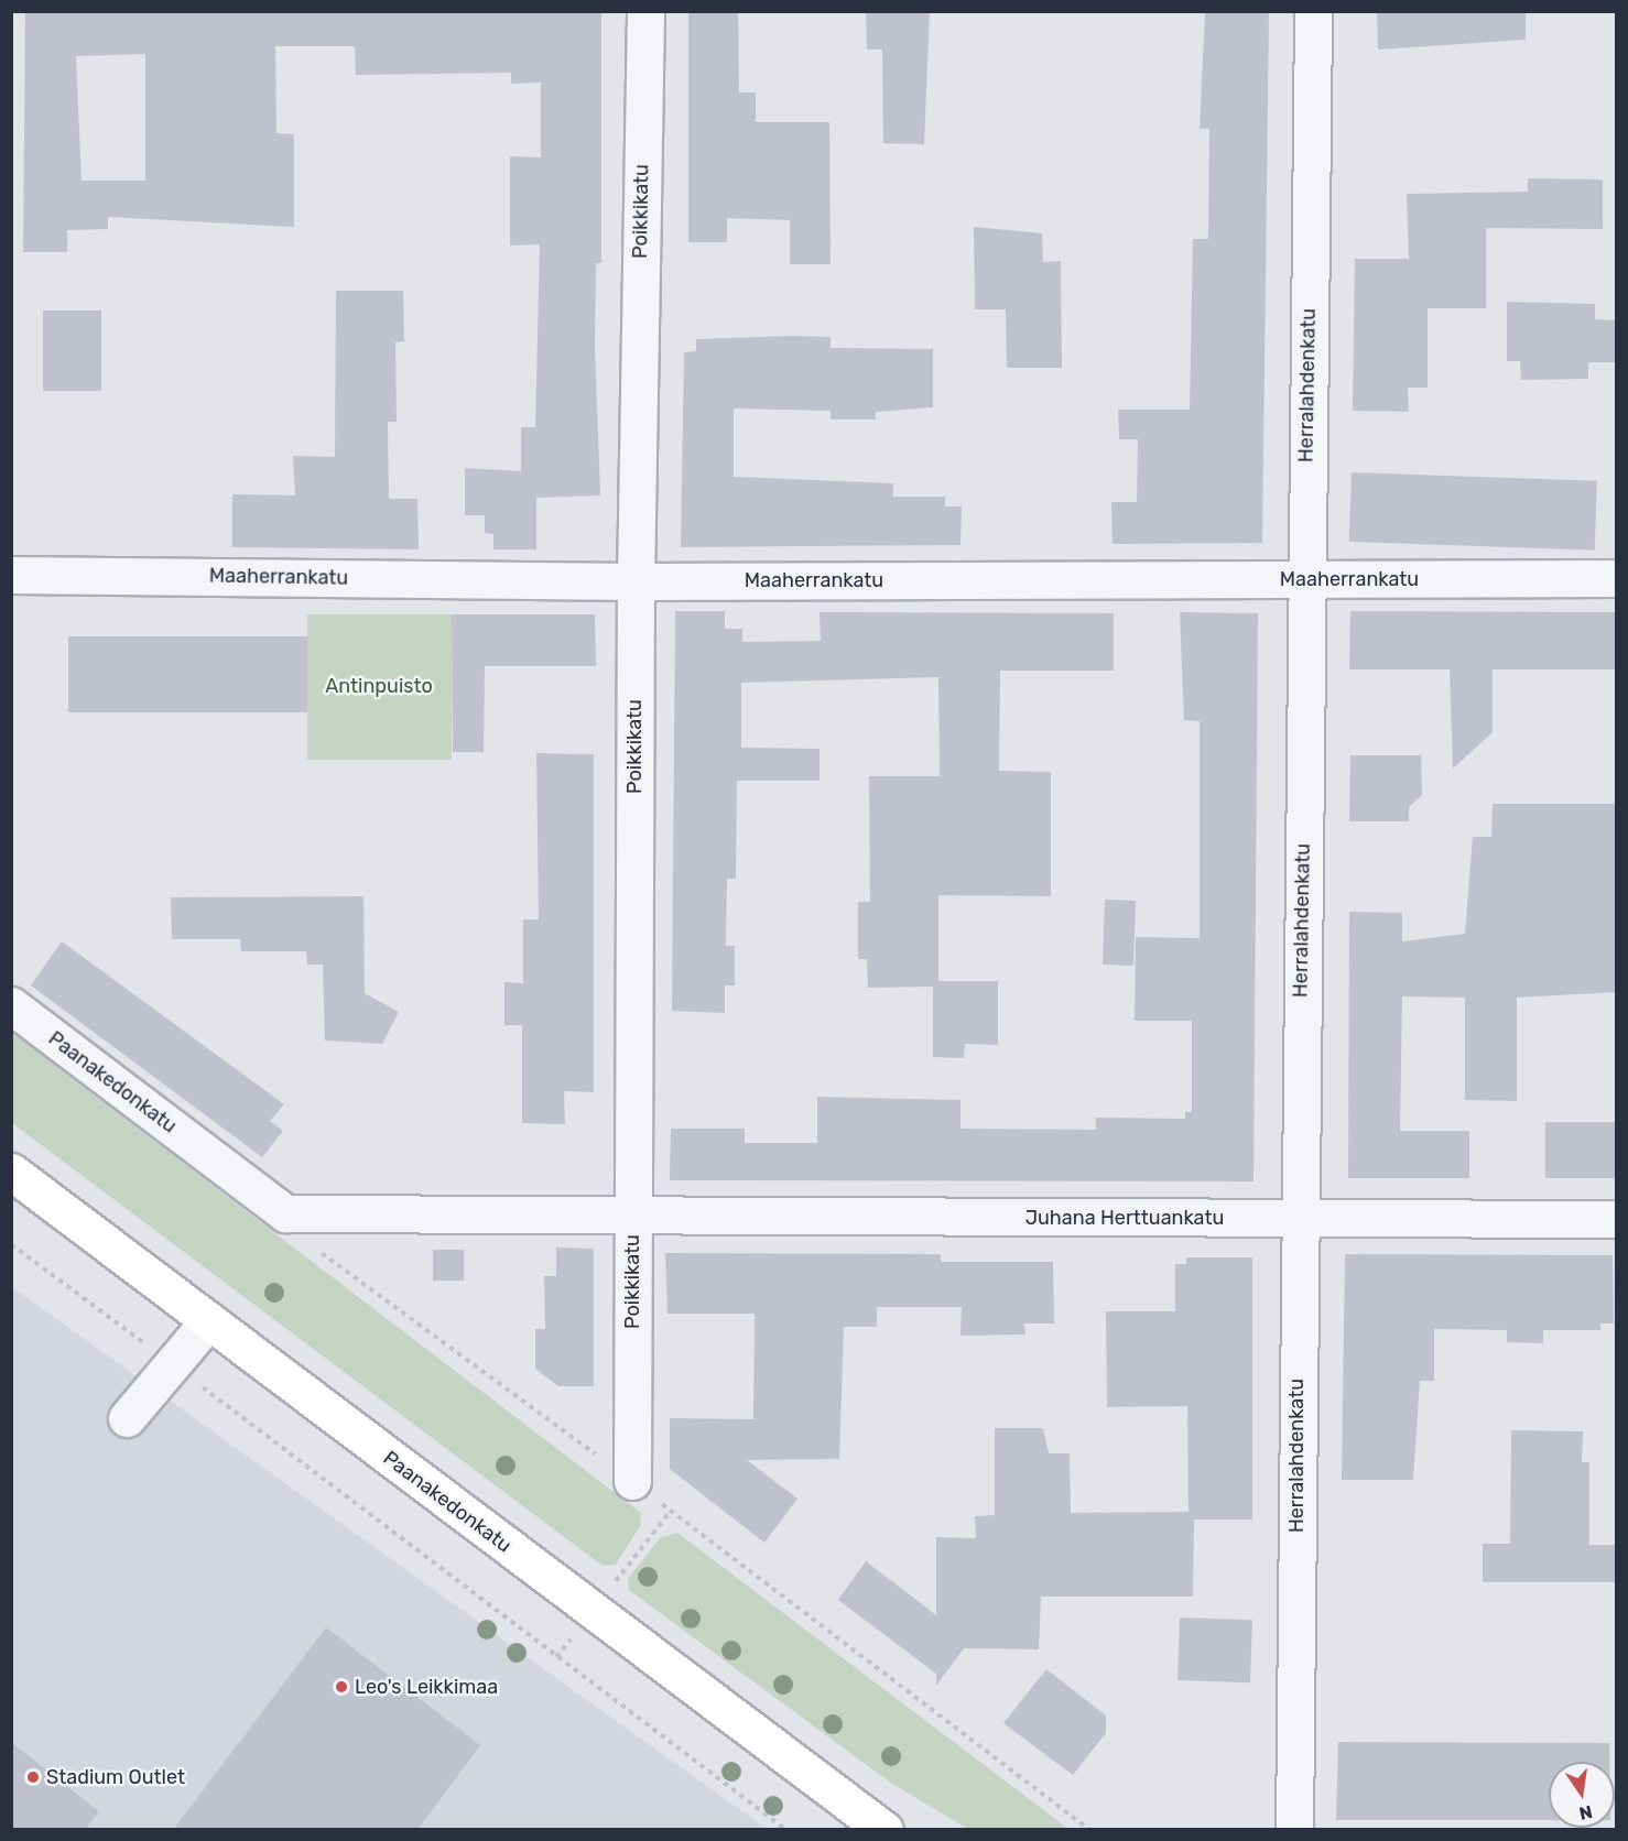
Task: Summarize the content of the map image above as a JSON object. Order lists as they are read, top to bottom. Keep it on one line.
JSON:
{"streets":{"main road":["Paanakedonkatu"],"street":["Poikkikatu","Herralahdenkatu","Maaherrankatu","Juhana Herttuankatu"]},"crossings":[["Poikkikatu","Maaherrankatu"],["Poikkikatu","Paanakedonkatu"],["Poikkikatu","Juhana Herttuankatu"],["Herralahdenkatu","Maaherrankatu"],["Herralahdenkatu","Juhana Herttuankatu"],["Paanakedonkatu","Juhana Herttuankatu"]],"parks":["Antinpuisto"],"places":["Leo's Leikkimaa","Stadium Outlet"],"north":"bottom"}
